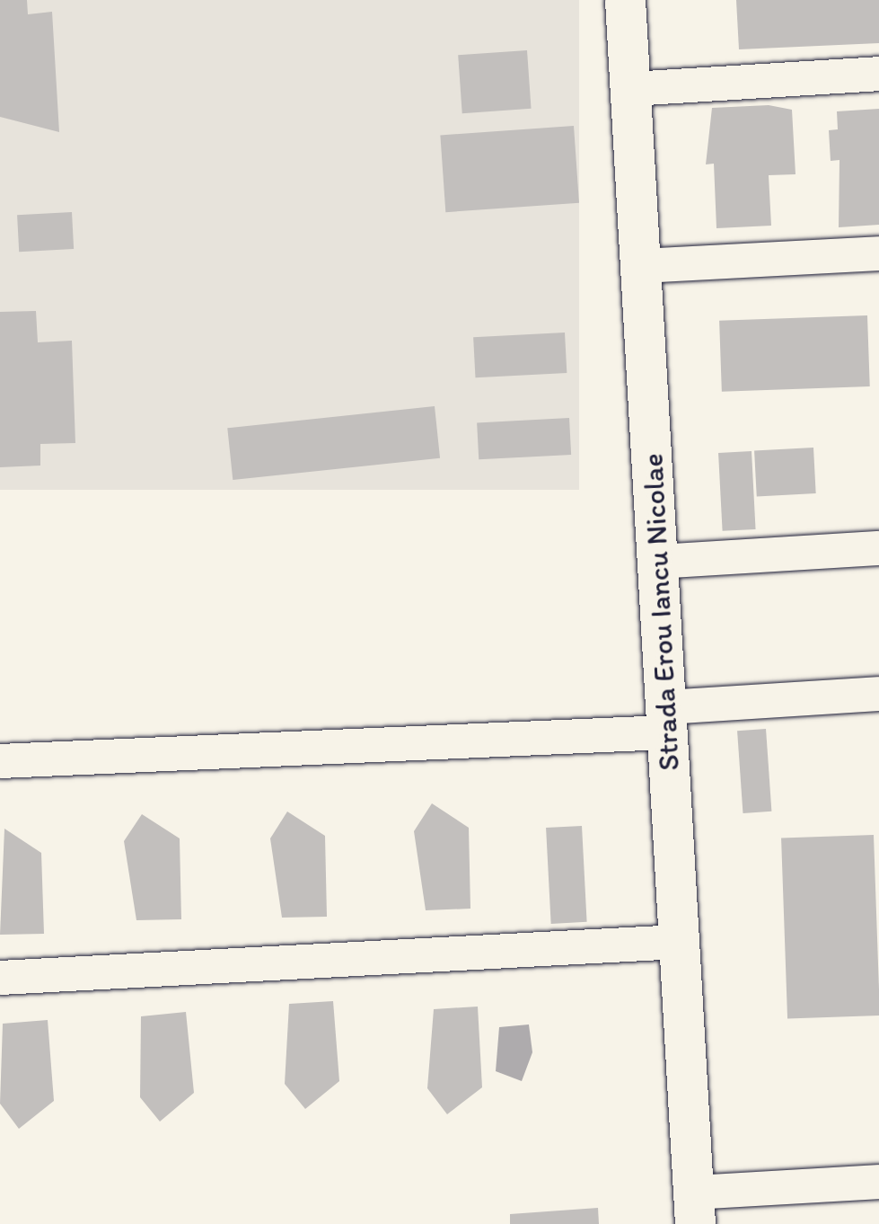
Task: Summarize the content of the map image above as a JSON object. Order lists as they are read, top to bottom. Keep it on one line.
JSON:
{"streets":{"street":["Strada Erou Iancu Nicolae"]}}
